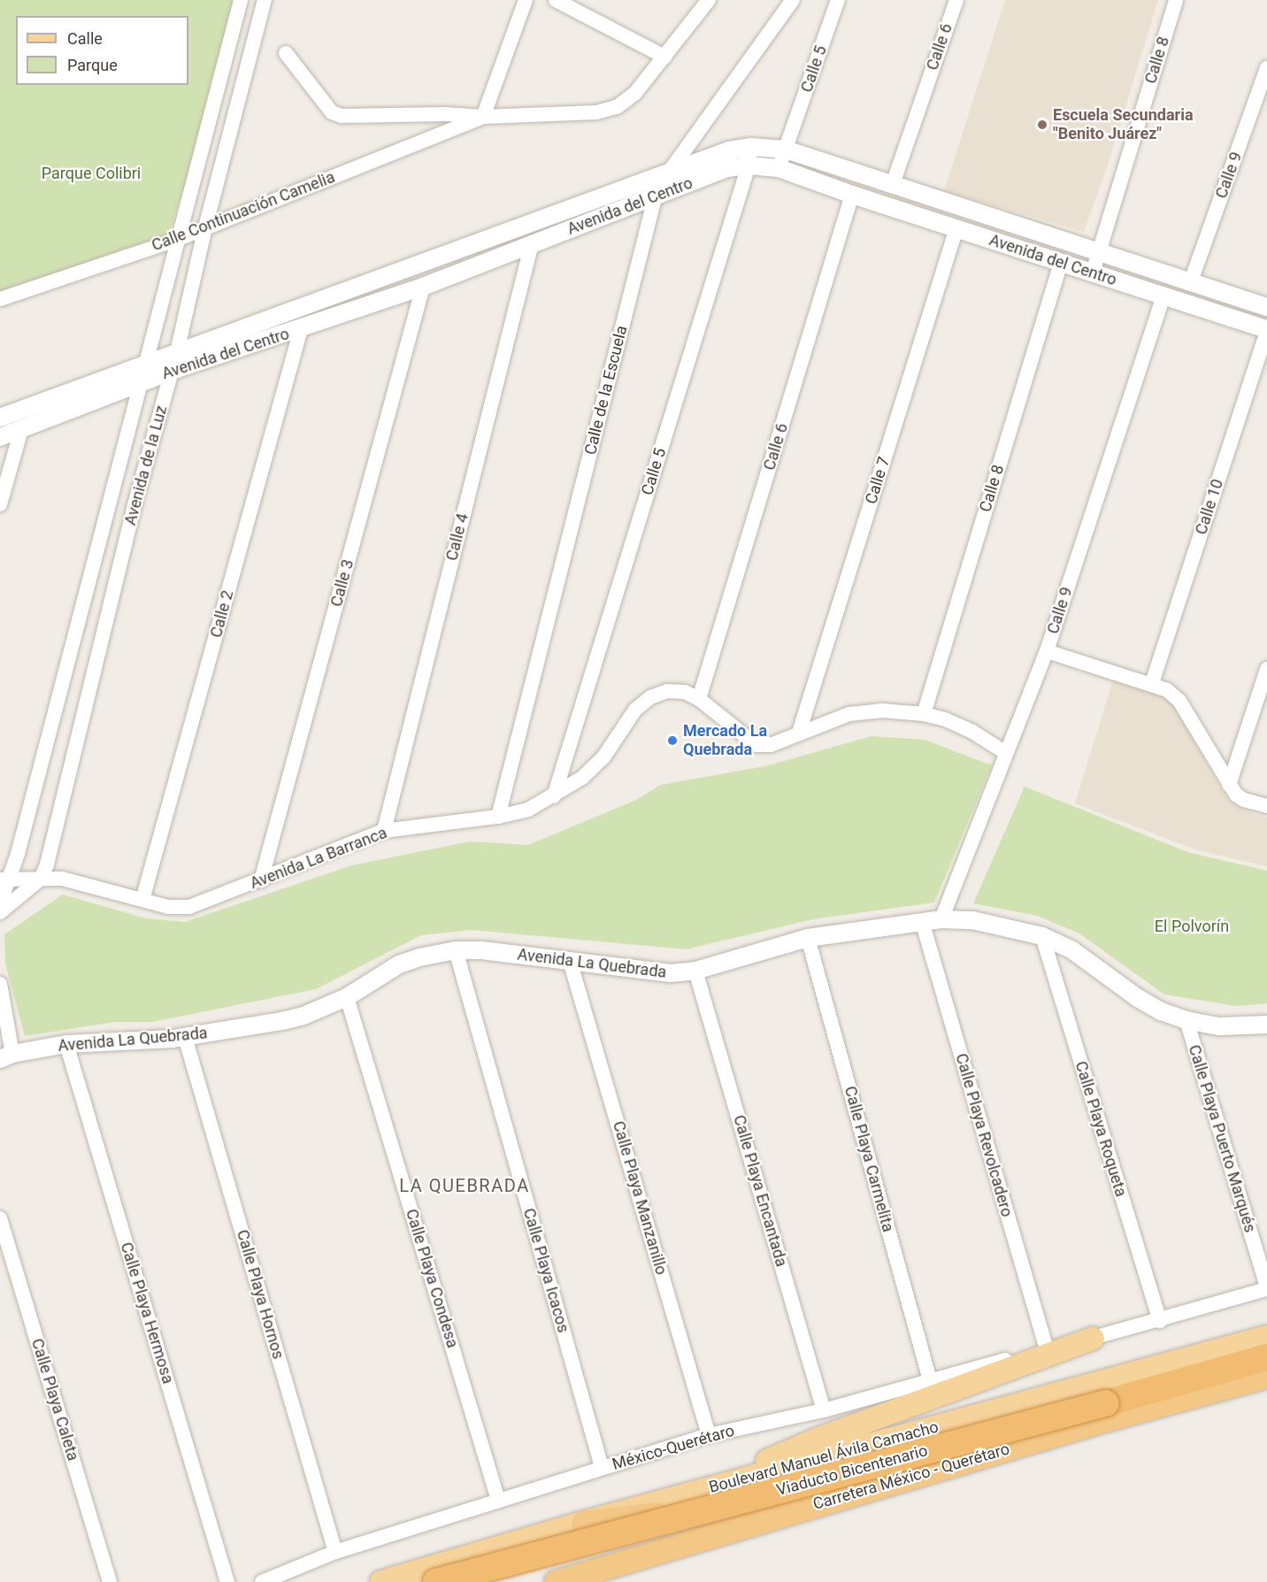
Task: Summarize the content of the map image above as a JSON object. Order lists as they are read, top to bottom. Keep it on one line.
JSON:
{"streets":{"highway":["Viaducto Bicentenario","Carretera México - Querétaro"],"main road":["Boulevard Manuel Ávila Camacho"],"street":["Calle 6","Calle 8","Calle 5","Calle 9","Avenida del Centro","Calle Continuación Camelia","Calle de la Escuela","Avenida de la Luz","Calle 7","Calle 10","Calle 4","Calle 3","Calle 2","Avenida La Barranca","Avenida La Quebrada","Calle Playa Roqueta","Calle Playa Revolcadero","Calle Playa Puerto Marqués","Calle Playa Carmelita","Calle Playa Encantada","Calle Playa Manzanillo","Calle Playa Icacos","Calle Playa Condesa","Calle Playa Hornos","Calle Playa Hermosa","Calle Playa Caleta","México-Querétaro"]},"crossings":[["Calle 6","Avenida del Centro"],["Calle 6","Avenida La Barranca"],["Calle 8","Avenida del Centro"],["Calle 8","Avenida La Barranca"],["Calle 5","Avenida del Centro"],["Calle 5","Avenida La Barranca"],["Calle 9","Avenida del Centro"],["Calle 9","Avenida La Barranca"],["Calle 9","Avenida La Quebrada"],["Avenida del Centro","Calle de la Escuela"],["Avenida del Centro","Avenida de la Luz"],["Avenida del Centro","Calle 7"],["Avenida del Centro","Calle 10"],["Avenida del Centro","Calle 4"],["Avenida del Centro","Calle 3"],["Avenida del Centro","Calle 2"],["Calle Continuación Camelia","Avenida de la Luz"],["Calle de la Escuela","Avenida La Barranca"],["Avenida de la Luz","Avenida La Barranca"],["Calle 7","Avenida La Barranca"],["Calle 4","Avenida La Barranca"],["Calle 3","Avenida La Barranca"],["Calle 2","Avenida La Barranca"],["Avenida La Quebrada","Calle Playa Roqueta"],["Avenida La Quebrada","Calle Playa Revolcadero"],["Avenida La Quebrada","Calle Playa Puerto Marqués"],["Avenida La Quebrada","Calle Playa Carmelita"],["Avenida La Quebrada","Calle Playa Encantada"],["Avenida La Quebrada","Calle Playa Manzanillo"],["Avenida La Quebrada","Calle Playa Icacos"],["Avenida La Quebrada","Calle Playa Condesa"],["Avenida La Quebrada","Calle Playa Hornos"],["Avenida La Quebrada","Calle Playa Hermosa"],["Calle Playa Roqueta","México-Querétaro"],["Calle Playa Revolcadero","México-Querétaro"],["Calle Playa Puerto Marqués","México-Querétaro"],["Calle Playa Carmelita","México-Querétaro"],["Calle Playa Encantada","México-Querétaro"],["Calle Playa Manzanillo","México-Querétaro"],["Calle Playa Icacos","México-Querétaro"],["Calle Playa Condesa","México-Querétaro"],["Calle Playa Hornos","México-Querétaro"]],"districts":["LA QUEBRADA"],"parks":["Parque Colibri","El Polvorín"],"places":["Escuela Secundaria \"Benito Juárez\"","Mercado La Quebrada"],"legend":["Calle","Parque"]}
